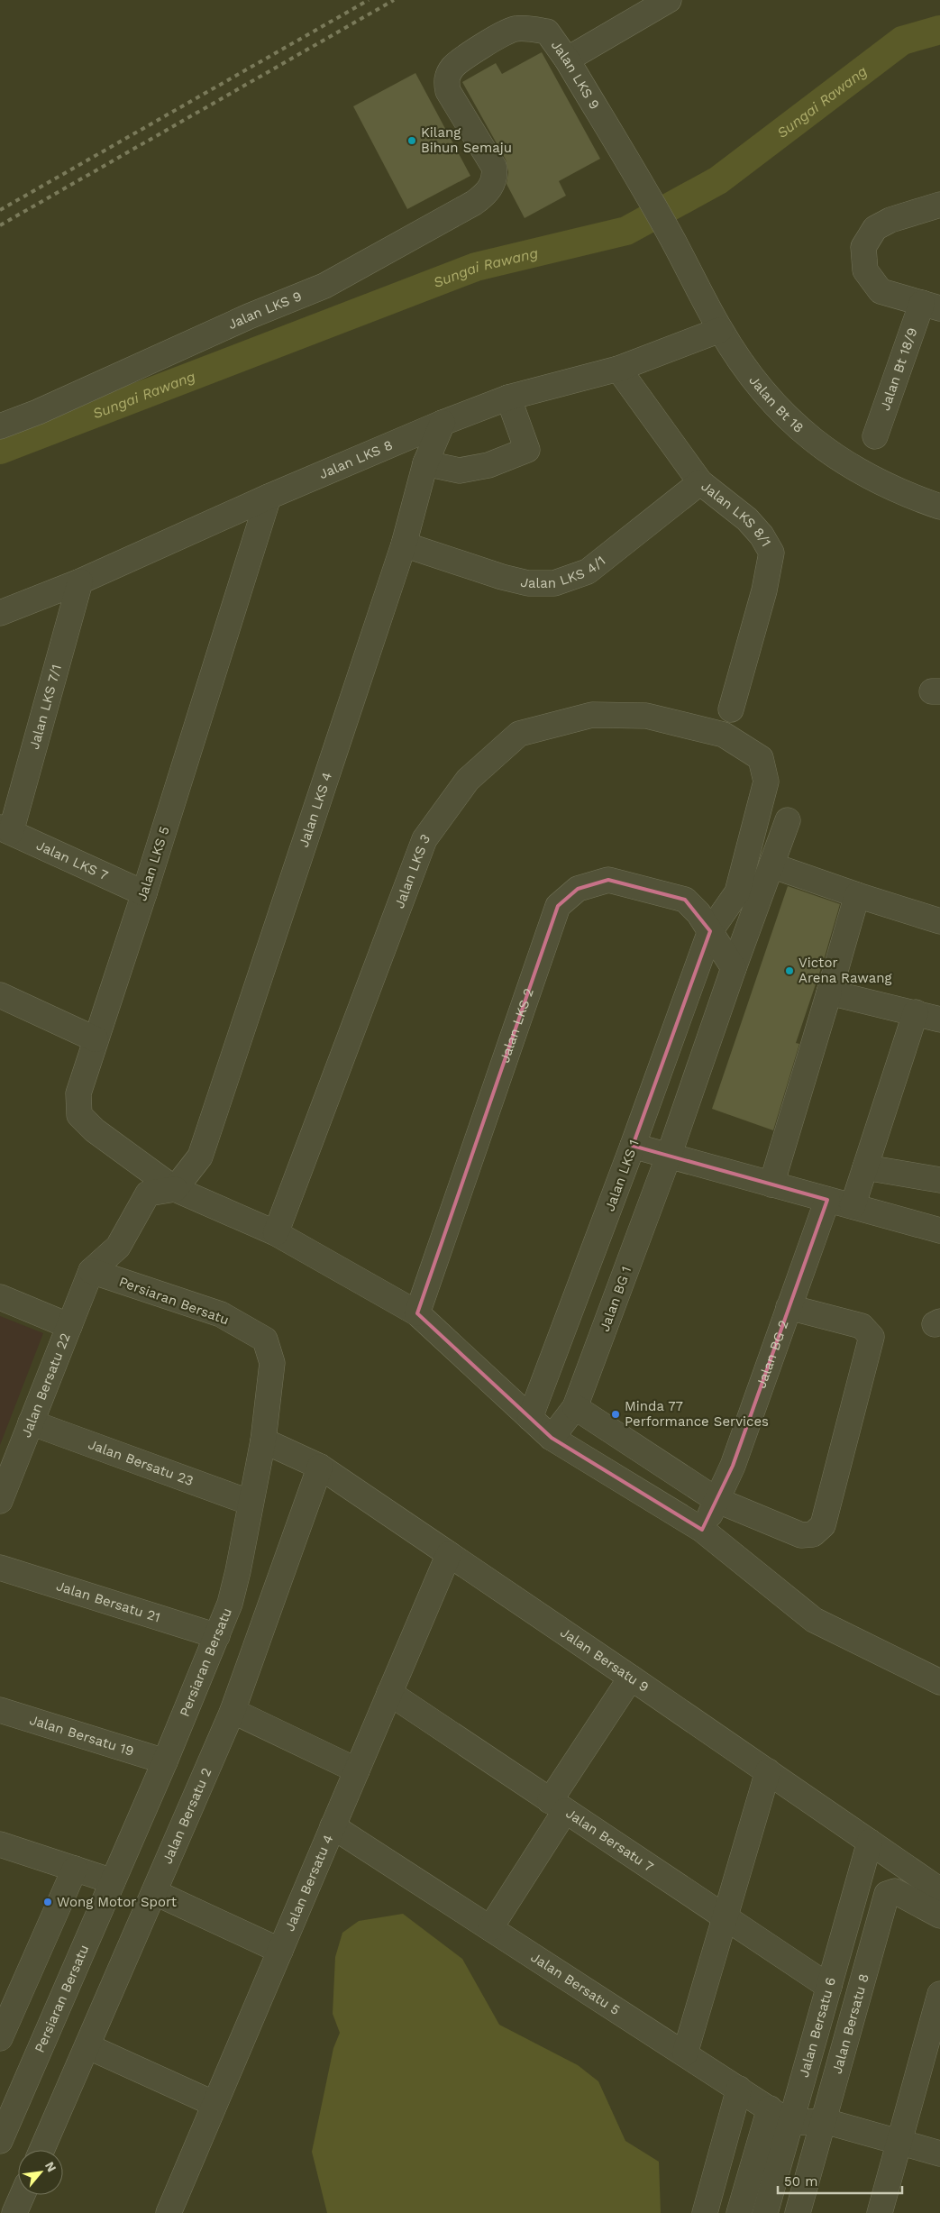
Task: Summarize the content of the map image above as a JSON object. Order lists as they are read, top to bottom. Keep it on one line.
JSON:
{"streets":{"street":["Jalan LKS 9","Jalan Bt 18/9","Jalan Bt 18","Jalan LKS 8","Jalan LKS 8/1","Jalan LKS 4/1","Jalan LKS 7/1","Jalan LKS 4","Jalan LKS 7","Jalan LKS 5","Jalan LKS 3","Jalan LKS 2","Jalan LKS 1","Jalan BG 1","Persiaran Bersatu","Jalan BG 2","Jalan Bersatu 22","Jalan Bersatu 23","Jalan Bersatu 21","Jalan Bersatu 9","Jalan Bersatu 19","Jalan Bersatu 2","Jalan Bersatu 7","Jalan Bersatu 4","Jalan Bersatu 5","Jalan Bersatu 8","Jalan Bersatu 6"]},"crossings":[["Jalan LKS 9","Jalan Bt 18"],["Jalan Bt 18","Jalan LKS 8"],["Jalan LKS 8","Jalan LKS 8/1"],["Jalan LKS 8","Jalan LKS 7/1"],["Jalan LKS 8","Jalan LKS 4"],["Jalan LKS 8","Jalan LKS 5"],["Jalan LKS 8/1","Jalan LKS 4/1"],["Jalan LKS 4/1","Jalan LKS 4"],["Jalan LKS 7/1","Jalan LKS 7"],["Jalan LKS 4","Jalan LKS 5"],["Jalan LKS 7","Jalan LKS 5"],["Jalan LKS 3","Jalan LKS 1"],["Jalan LKS 2","Jalan LKS 1"],["Jalan LKS 2","Jalan BG 1"],["Persiaran Bersatu","Jalan Bersatu 22"],["Persiaran Bersatu","Jalan Bersatu 23"],["Persiaran Bersatu","Jalan Bersatu 21"],["Persiaran Bersatu","Jalan Bersatu 9"],["Persiaran Bersatu","Jalan Bersatu 19"],["Jalan Bersatu 22","Jalan Bersatu 23"],["Jalan Bersatu 9","Jalan Bersatu 2"],["Jalan Bersatu 9","Jalan Bersatu 4"],["Jalan Bersatu 9","Jalan Bersatu 6"],["Jalan Bersatu 7","Jalan Bersatu 4"],["Jalan Bersatu 7","Jalan Bersatu 6"],["Jalan Bersatu 4","Jalan Bersatu 5"],["Jalan Bersatu 5","Jalan Bersatu 6"]],"water":["Sungai Rawang"],"places":["Kilang Bihun Semaju","Victor Arena Rawang","Minda 77 Performance Services","Wong Motor Sport"],"scale_bar":"50 m","north":"top right"}
